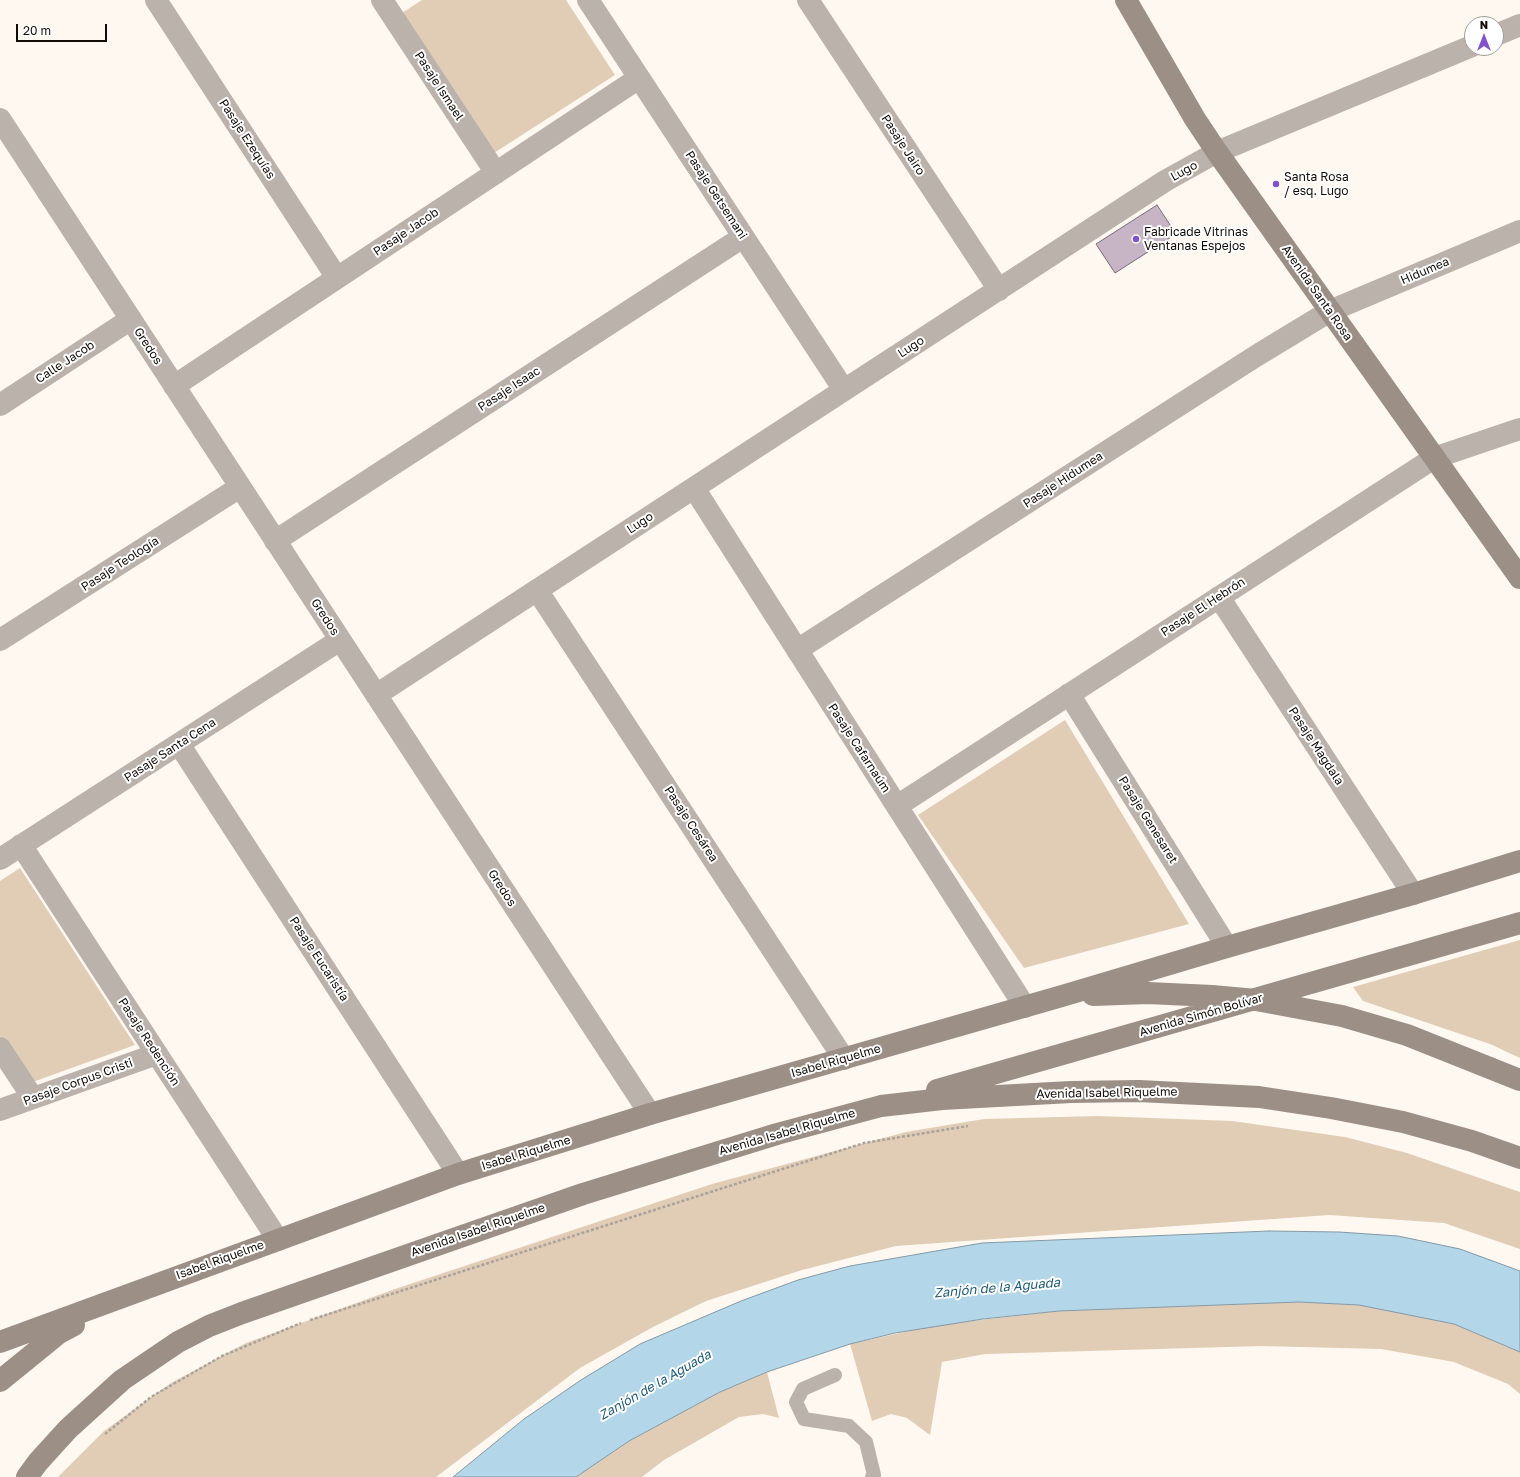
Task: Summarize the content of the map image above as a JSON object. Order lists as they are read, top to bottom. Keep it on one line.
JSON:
{"streets":{"main road":["Avenida Santa Rosa","Avenida Simón Bolívar","Isabel Riquelme","Avenida Isabel Riquelme"],"street":["Pasaje Ismael","Pasaje Ezequías","Pasaje Jairo","Lugo","Pasaje Getsemani","Pasaje Jacob","Hidumea","Gredos","Calle Jacob","Pasaje Isaac","Pasaje Hidumea","Pasaje Teología","Pasaje El Hebrón","Pasaje Magdala","Pasaje Cafarnaúm","Pasaje Santa Cena","Pasaje Genesaret","Pasaje Cesárea","Pasaje Eucaristía","Pasaje Redención","Pasaje Corpus Cristi"]},"crossings":[["Pasaje Ismael","Pasaje Jacob"],["Pasaje Ezequías","Pasaje Jacob"],["Pasaje Jairo","Lugo"],["Lugo","Pasaje Getsemani"],["Lugo","Avenida Santa Rosa"],["Lugo","Gredos"],["Lugo","Pasaje Cafarnaúm"],["Lugo","Pasaje Cesárea"],["Pasaje Getsemani","Pasaje Jacob"],["Pasaje Getsemani","Pasaje Isaac"],["Pasaje Jacob","Gredos"],["Hidumea","Avenida Santa Rosa"],["Hidumea","Pasaje Hidumea"],["Avenida Santa Rosa","Pasaje Hidumea"],["Avenida Santa Rosa","Pasaje El Hebrón"],["Gredos","Calle Jacob"],["Gredos","Pasaje Isaac"],["Gredos","Pasaje Teología"],["Gredos","Pasaje Santa Cena"],["Gredos","Isabel Riquelme"],["Pasaje Hidumea","Pasaje Cafarnaúm"],["Pasaje El Hebrón","Pasaje Magdala"],["Pasaje El Hebrón","Pasaje Cafarnaúm"],["Pasaje El Hebrón","Pasaje Genesaret"],["Pasaje Cafarnaúm","Isabel Riquelme"],["Pasaje Santa Cena","Pasaje Eucaristía"],["Pasaje Santa Cena","Pasaje Redención"],["Pasaje Cesárea","Isabel Riquelme"],["Pasaje Eucaristía","Isabel Riquelme"],["Avenida Simón Bolívar","Avenida Isabel Riquelme"],["Pasaje Redención","Isabel Riquelme"],["Pasaje Redención","Pasaje Corpus Cristi"]],"water":["Zanjón de la Aguada"],"places":["Santa Rosa / esq. Lugo","Fabricade Vitrinas Ventanas Espejos"],"scale_bar":"20 m","north":"top"}
